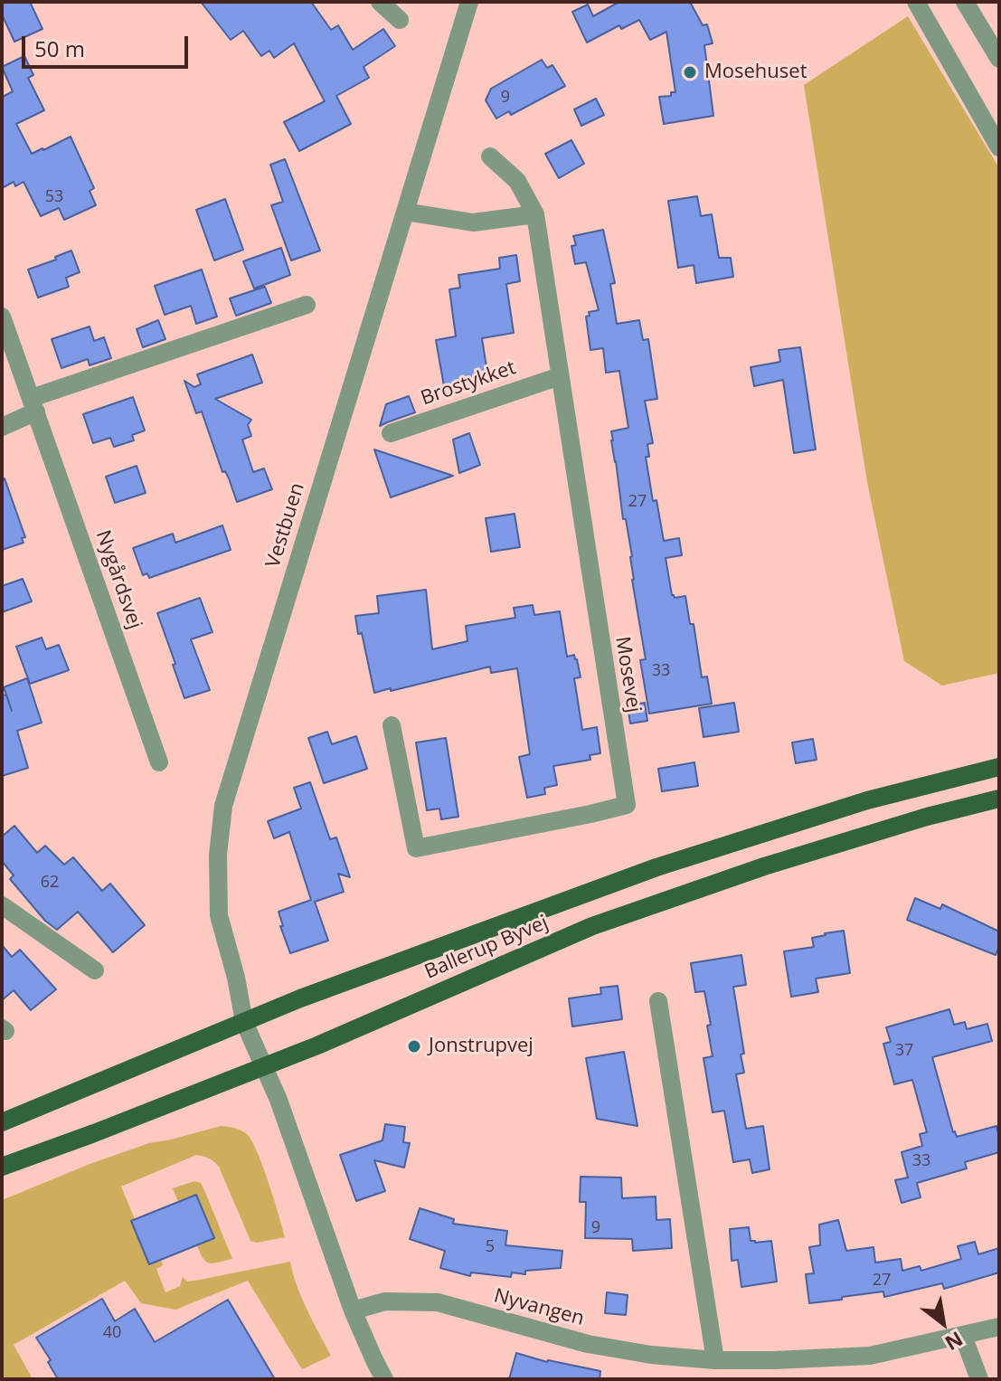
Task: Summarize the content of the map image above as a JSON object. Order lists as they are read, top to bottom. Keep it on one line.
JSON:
{"streets":{"main road":["Ballerup Byvej"],"street":["Brostykket","Vestbuen","Nygårdsvej","Mosevej","Nyvangen"]},"crossings":[["Brostykket","Mosevej"],["Vestbuen","Ballerup Byvej"]],"places":["Mosehuset","Jonstrupvej"],"house_numbers":["9","53","27","33","62","37","33","9","5","27","40"],"scale_bar":"50 m","north":"bottom right"}
